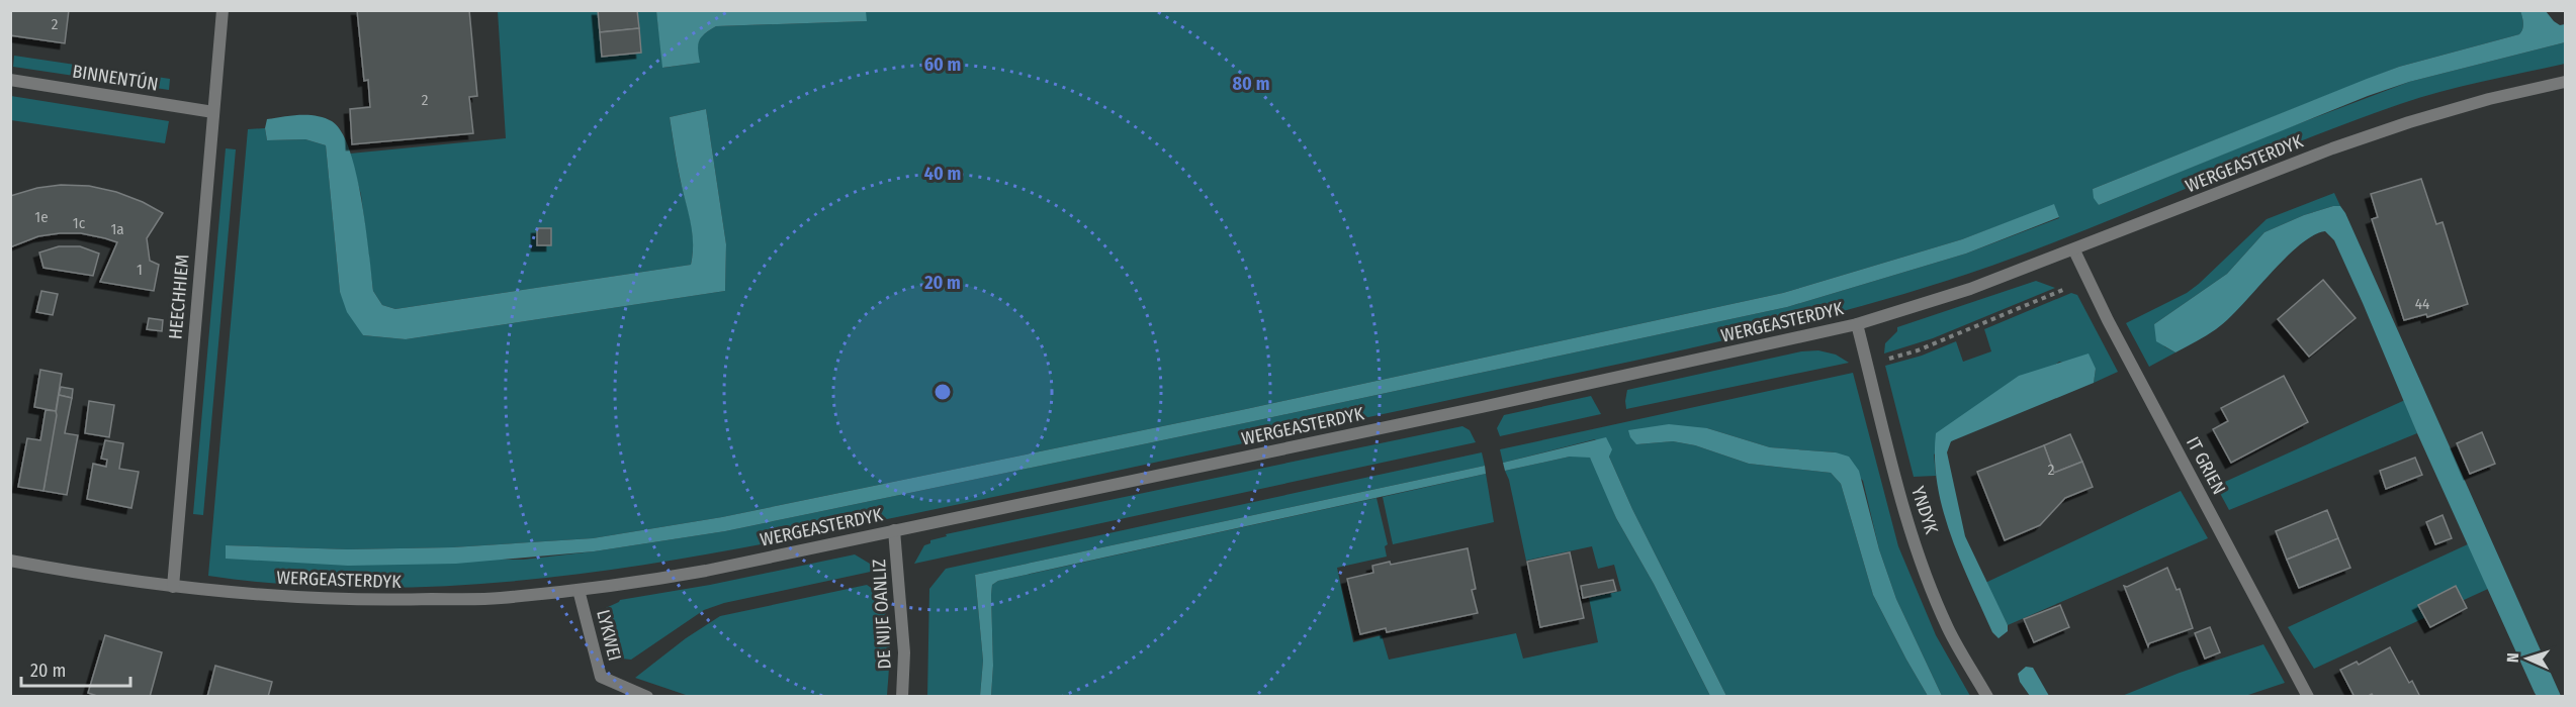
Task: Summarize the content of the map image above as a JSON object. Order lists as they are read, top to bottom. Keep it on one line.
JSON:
{"streets":{"street":["BINNENTÚN","WERGEASTERDYK","HEECHHIEM","IT GRIEN","YNDYK","DE NIJE OANLIZ","LYKWEI"]},"crossings":[["BINNENTÚN","HEECHHIEM"],["WERGEASTERDYK","HEECHHIEM"],["WERGEASTERDYK","IT GRIEN"],["WERGEASTERDYK","YNDYK"],["WERGEASTERDYK","DE NIJE OANLIZ"],["WERGEASTERDYK","LYKWEI"]],"house_numbers":["2","2","1e","1c","1a","1","44","2"],"scale_bar":"20 m","north":"left","rings":["60 m","80 m","40 m","20 m"]}
